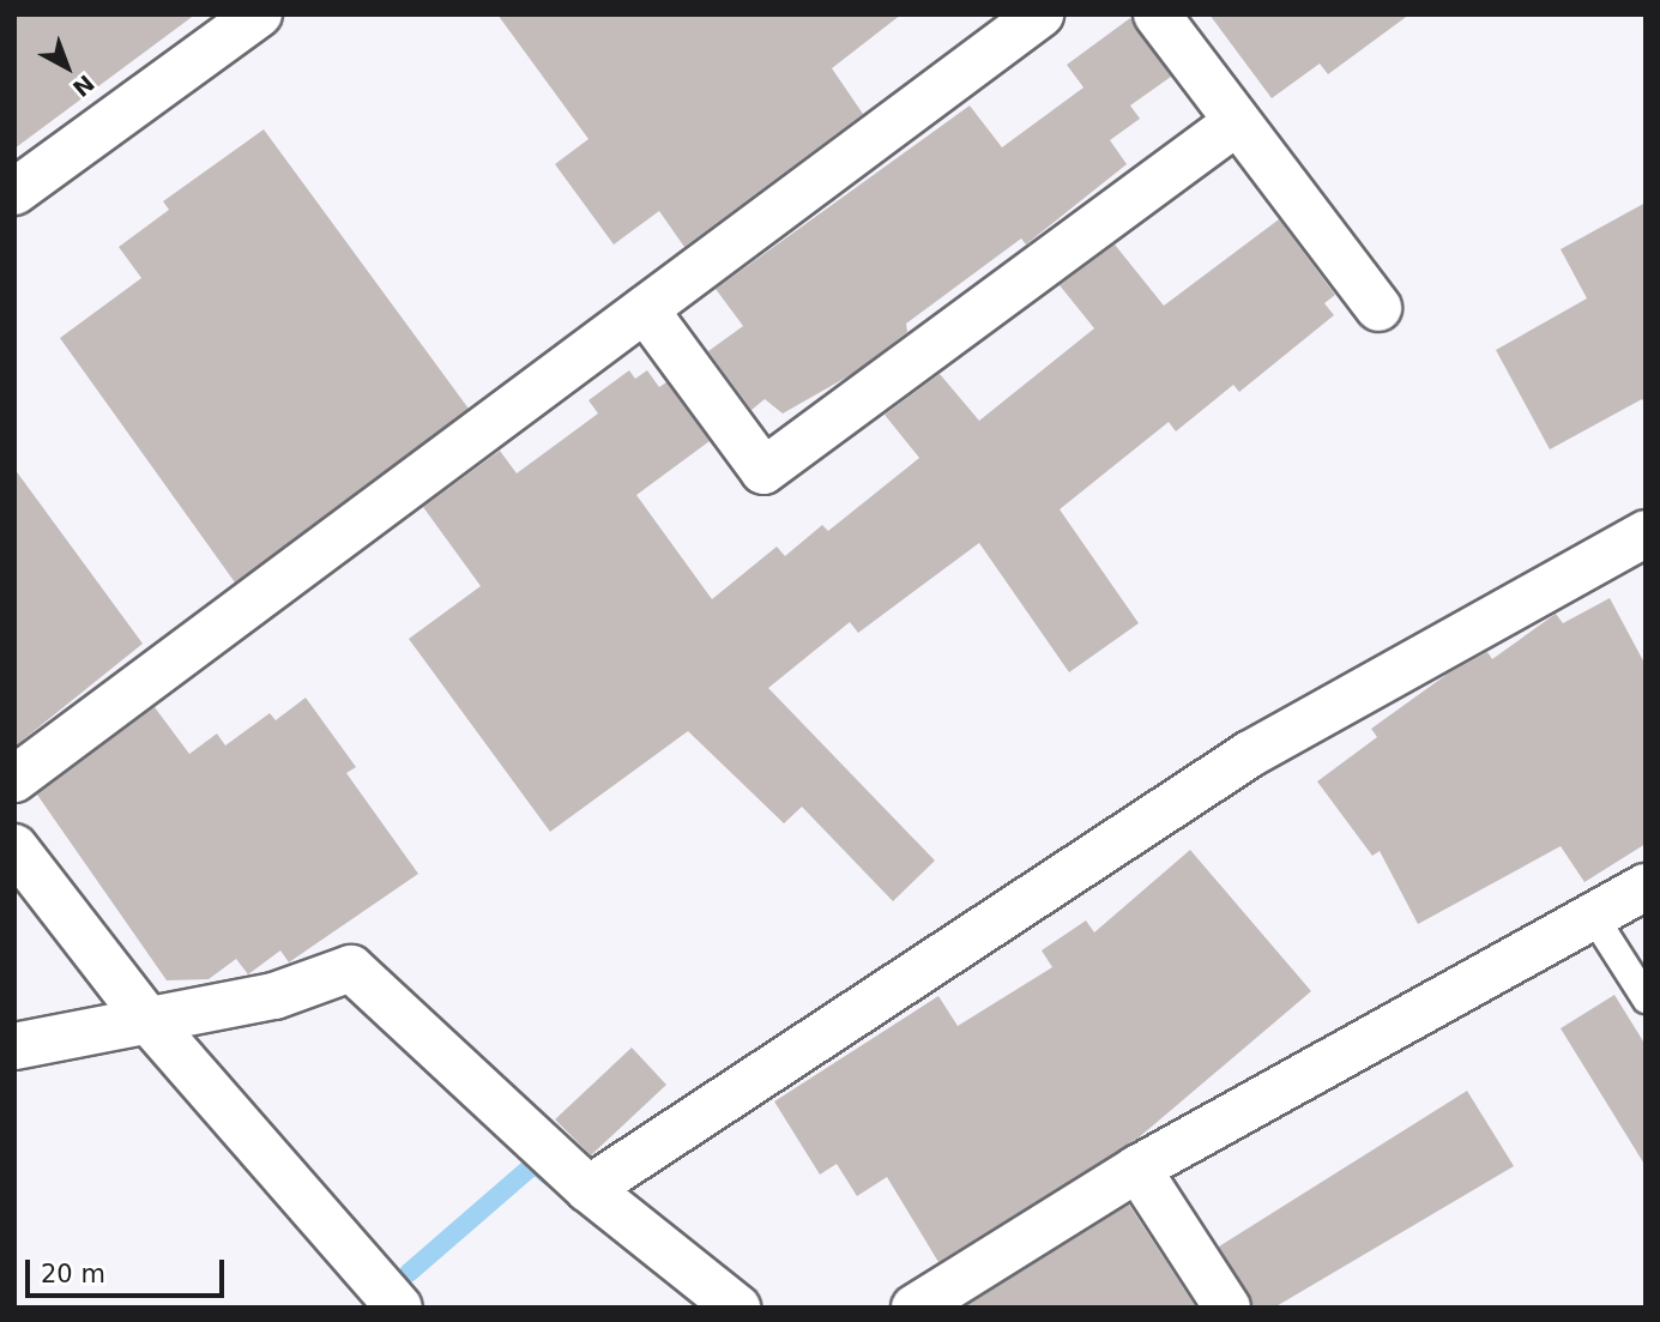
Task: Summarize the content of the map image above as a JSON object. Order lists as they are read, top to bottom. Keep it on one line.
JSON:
{"scale_bar":"20 m","north":"bottom right"}
